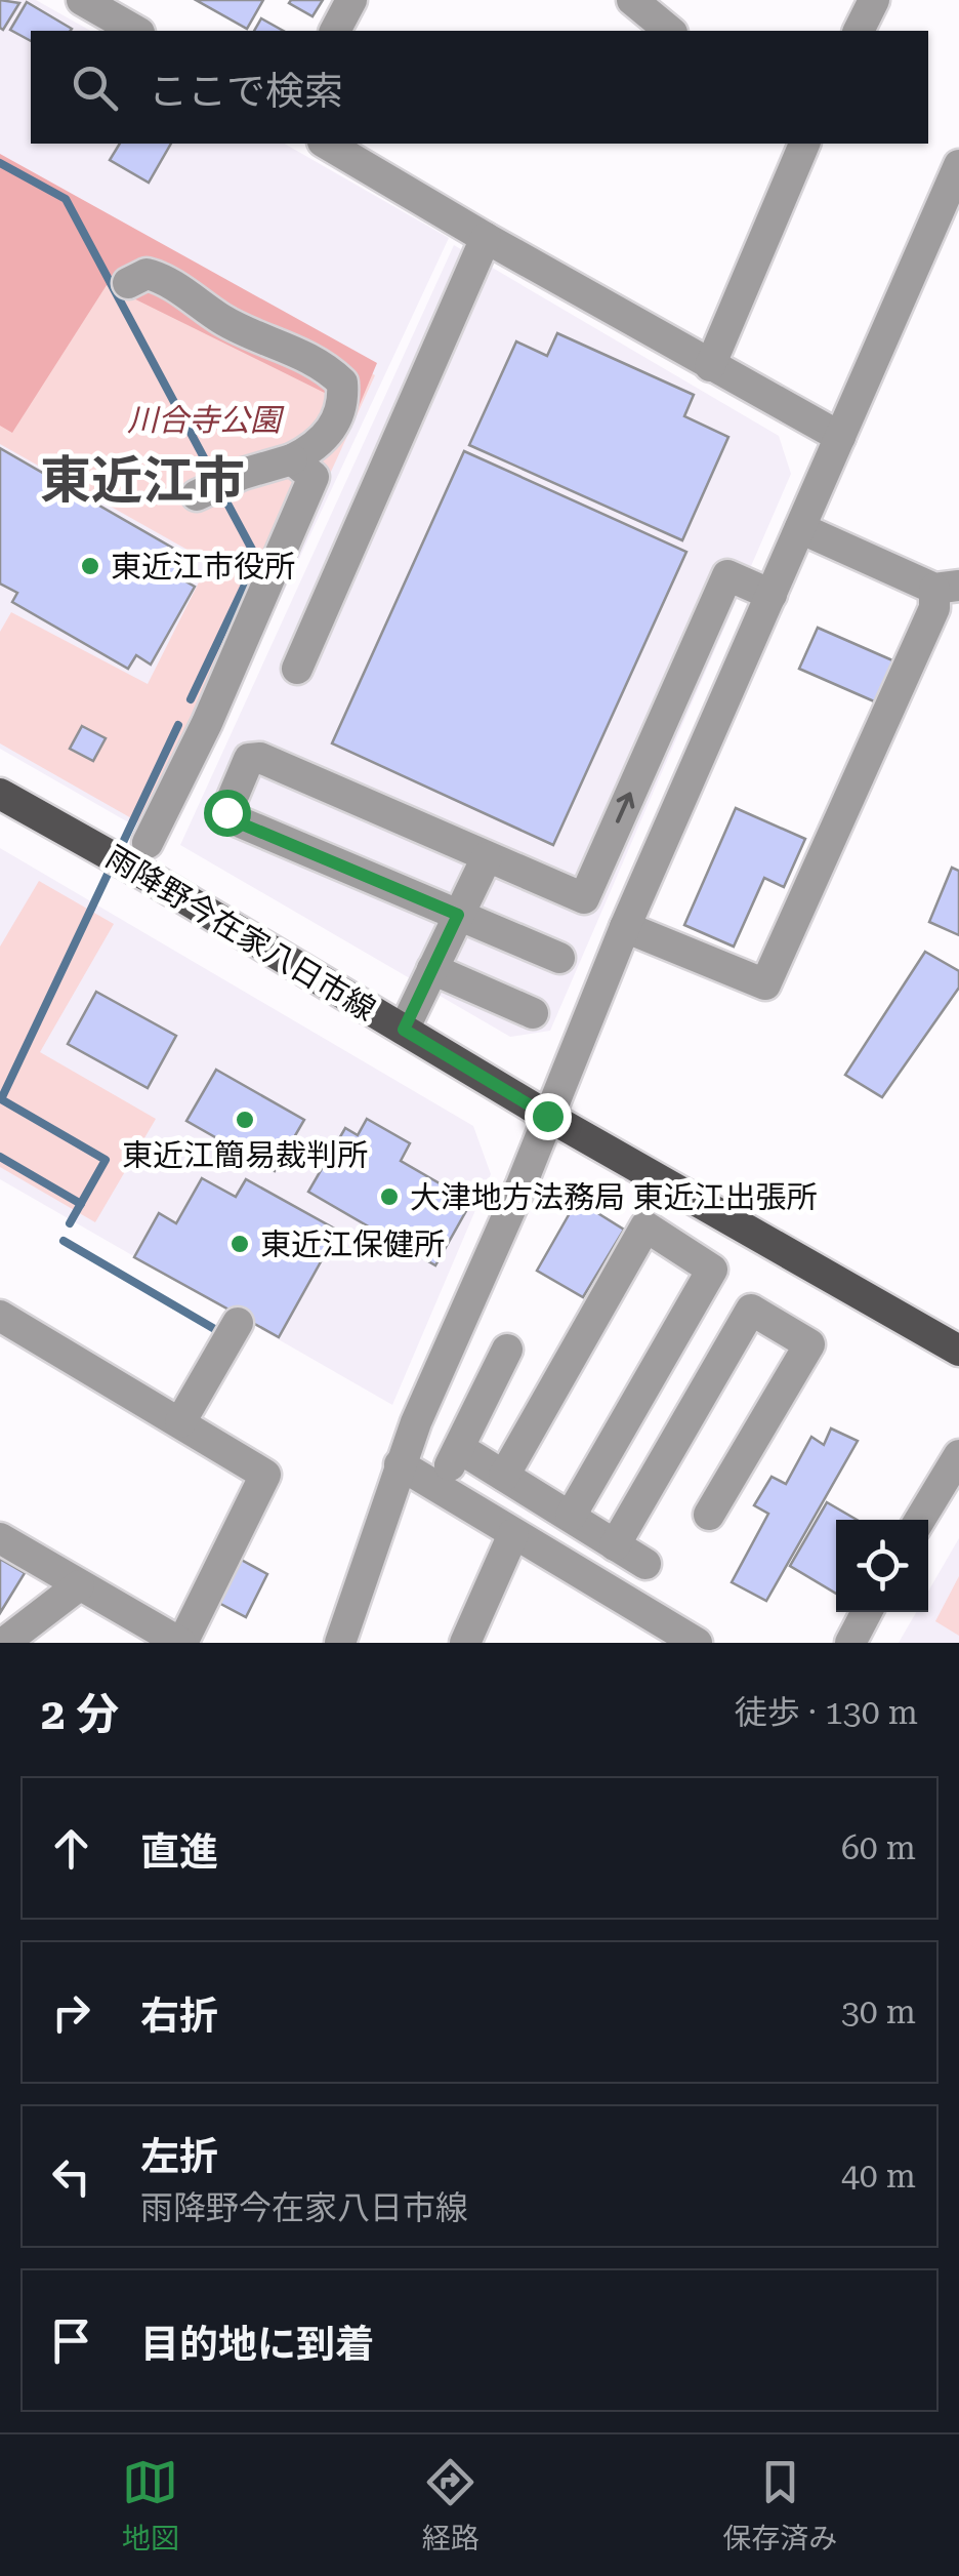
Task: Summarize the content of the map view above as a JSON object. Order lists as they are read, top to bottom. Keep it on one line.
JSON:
{"streets":{"main road":["雨降野今在家八日市線"]},"districts":["東近江市"],"parks":["川合寺公園"],"places":["東近江市役所","東近江簡易裁判所","大津地方法務局 東近江出張所","東近江保健所"],"page":{"search":"ここで検索","heading":["2 分","徒歩 · 130 m"],"list":[["直進","60 m"],["右折","30 m"],["左折","雨降野今在家八日市線","40 m"],"目的地に到着"],"nav":["地図","経路","保存済み"]}}
